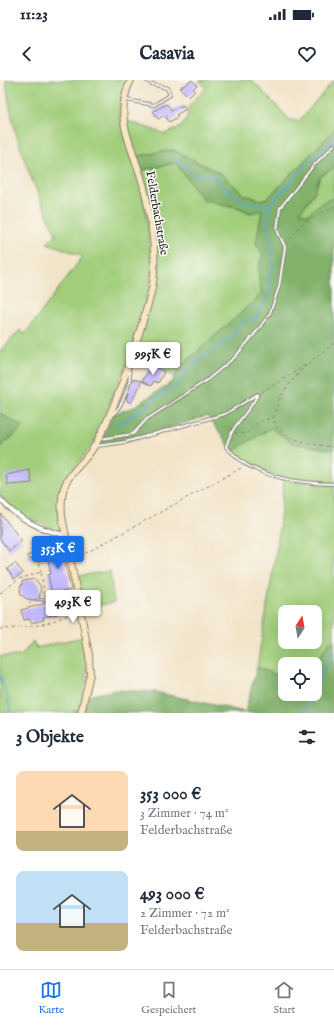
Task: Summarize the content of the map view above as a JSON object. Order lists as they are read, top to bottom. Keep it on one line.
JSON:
{"streets":{"street":["Felderbachstraße"]},"north":"top","page":{"status":"11:23","header":"Casavia","price":["995K €","353K €","493K €"],"heading":"3 Objekte","list":[{"name":"353 000 €","note":"3 Zimmer · 74 m² · Felderbachstraße"},{"name":"493 000 €","note":"2 Zimmer · 72 m² · Felderbachstraße"}],"tabs":["Karte","Gespeichert","Start"]}}
